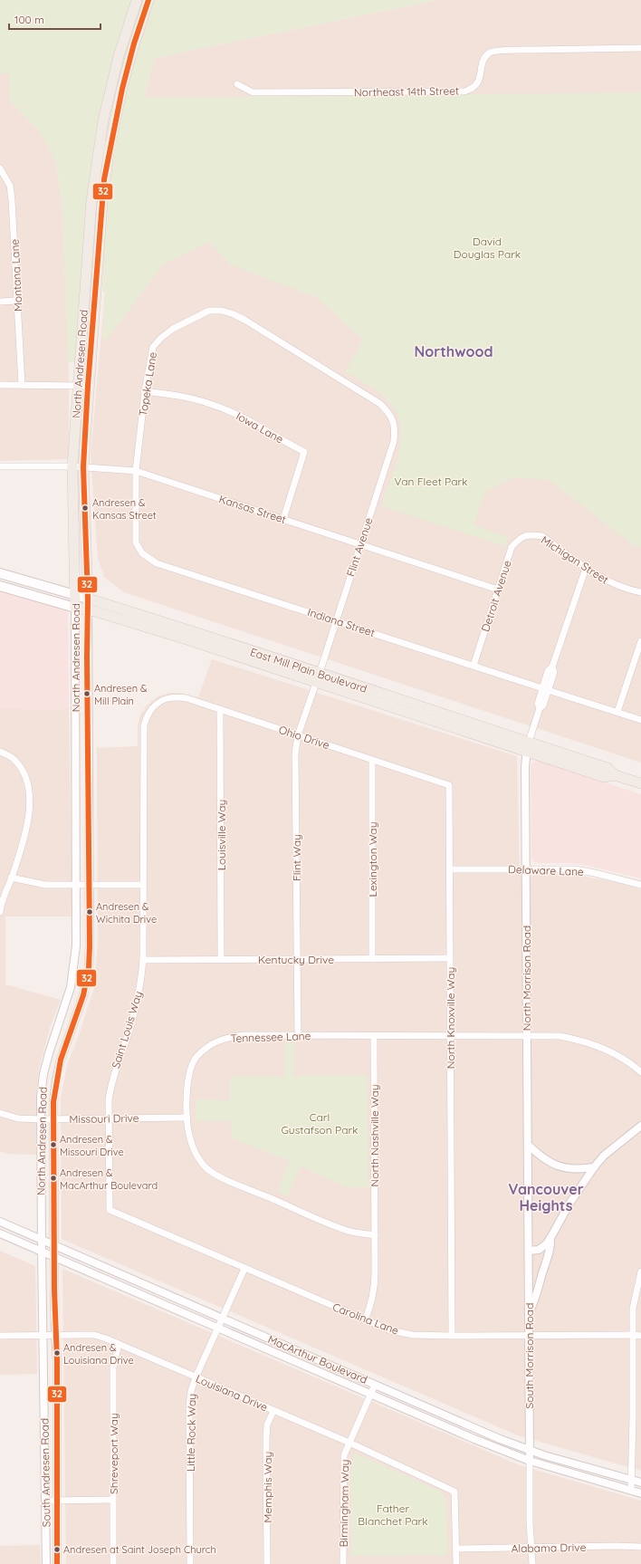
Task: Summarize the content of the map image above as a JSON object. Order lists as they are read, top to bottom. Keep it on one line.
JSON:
{"streets":{"main road":["North Andresen Road","East Mill Plain Boulevard"],"street":["Northeast 14th Street","Montana Lane","Topeka Lane","Iowa Lane","Kansas Street","Flint Avenue","Michigan Street","Detroit Avenue","Indiana Street","Ohio Drive","Louisville Way","Flint Way","Lexington Way","Delaware Lane","Kentucky Drive","North Morrison Road","North Knoxville Way","Saint Louis Way","Tennessee Lane","Missouri Drive","North Nashville Way","Carolina Lane","South Morrison Road","MacArthur Boulevard","Louisiana Drive","Little Rock Way","Shreveport Way","South Andresen Road","Memphis Way","Birmingham Way","Alabama Drive"]},"crossings":[["North Andresen Road","Kansas Street"],["North Andresen Road","East Mill Plain Boulevard"],["North Andresen Road","Missouri Drive"],["North Andresen Road","MacArthur Boulevard"],["North Andresen Road","South Andresen Road"],["Topeka Lane","Iowa Lane"],["Topeka Lane","Kansas Street"],["Topeka Lane","Flint Avenue"],["Topeka Lane","Indiana Street"],["Iowa Lane","Kansas Street"],["Kansas Street","Flint Avenue"],["Kansas Street","Detroit Avenue"],["Flint Avenue","Indiana Street"],["Flint Avenue","East Mill Plain Boulevard"],["Michigan Street","Detroit Avenue"],["Michigan Street","North Morrison Road"],["Detroit Avenue","Indiana Street"],["Indiana Street","North Morrison Road"],["East Mill Plain Boulevard","Flint Way"],["East Mill Plain Boulevard","North Morrison Road"],["Ohio Drive","Louisville Way"],["Ohio Drive","Flint Way"],["Ohio Drive","Lexington Way"],["Ohio Drive","North Knoxville Way"],["Ohio Drive","Saint Louis Way"],["Louisville Way","Kentucky Drive"],["Flint Way","Kentucky Drive"],["Flint Way","Tennessee Lane"],["Lexington Way","Kentucky Drive"],["Delaware Lane","North Morrison Road"],["Delaware Lane","North Knoxville Way"],["Kentucky Drive","North Knoxville Way"],["Kentucky Drive","Saint Louis Way"],["North Morrison Road","Tennessee Lane"],["North Morrison Road","South Morrison Road"],["North Knoxville Way","Tennessee Lane"],["North Knoxville Way","Carolina Lane"],["Saint Louis Way","Missouri Drive"],["Saint Louis Way","Carolina Lane"],["Tennessee Lane","Missouri Drive"],["Tennessee Lane","North Nashville Way"],["North Nashville Way","Carolina Lane"],["Carolina Lane","South Morrison Road"],["Carolina Lane","Little Rock Way"],["South Morrison Road","MacArthur Boulevard"],["MacArthur Boulevard","Little Rock Way"],["MacArthur Boulevard","South Andresen Road"],["MacArthur Boulevard","Birmingham Way"],["Louisiana Drive","Little Rock Way"],["Louisiana Drive","Shreveport Way"],["Louisiana Drive","South Andresen Road"],["Louisiana Drive","Memphis Way"],["Louisiana Drive","Birmingham Way"],["Louisiana Drive","Alabama Drive"]],"districts":["Northwood","Vancouver Heights"],"parks":["David Douglas Park","Van Fleet Park","Carl Gustafson Park","Father Blanchet Park"],"places":["Andresen & Kansas Street","Andresen & Mill Plain","Andresen & Wichita Drive","Andresen & Missouri Drive","Andresen & MacArthur Boulevard","Andresen & Louisiana Drive","Andresen at Saint Joseph Church"],"lines":["transit line 32"],"scale_bar":"100 m"}
